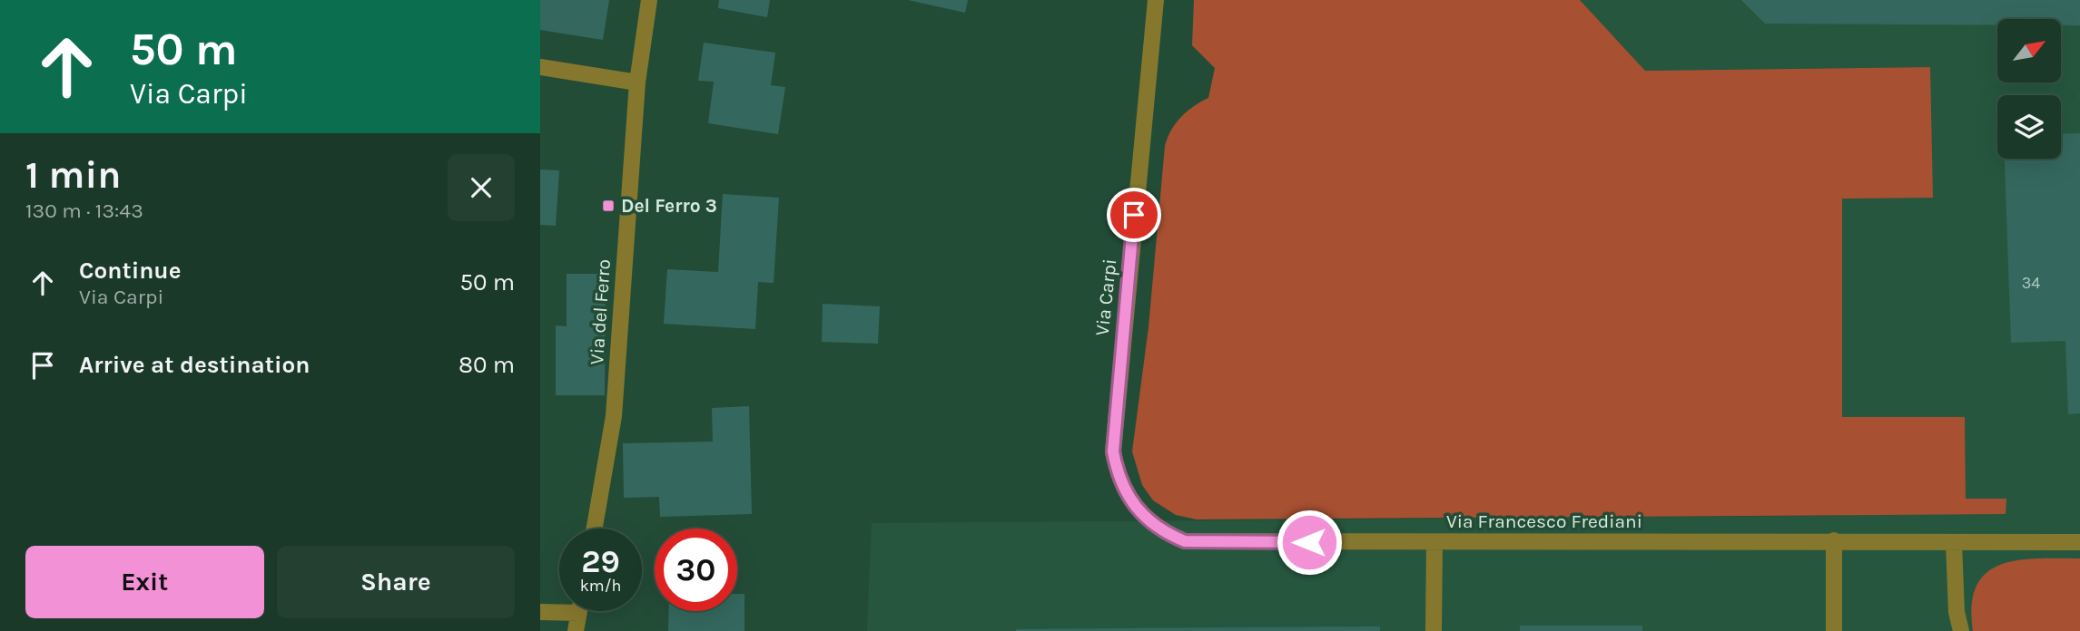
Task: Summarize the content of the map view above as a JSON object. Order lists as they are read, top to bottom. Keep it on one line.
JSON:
{"streets":{"street":["Via Carpi","Via del Ferro","Via Francesco Frediani"]},"crossings":[["Via Carpi","Via Francesco Frediani"]],"places":{"transit":["Del Ferro 3"]},"house_numbers":["34"],"north":"top right","page":{"turn":["50 m","Via Carpi"],"heading":["1 min","130 m · 13:43"],"list":[{"name":"Continue","note":"Via Carpi","value":"50 m"},{"name":"Arrive at destination","value":"80 m"}],"speed":"29 km/h","limit":"30","buttons":["Exit","Share"]}}
